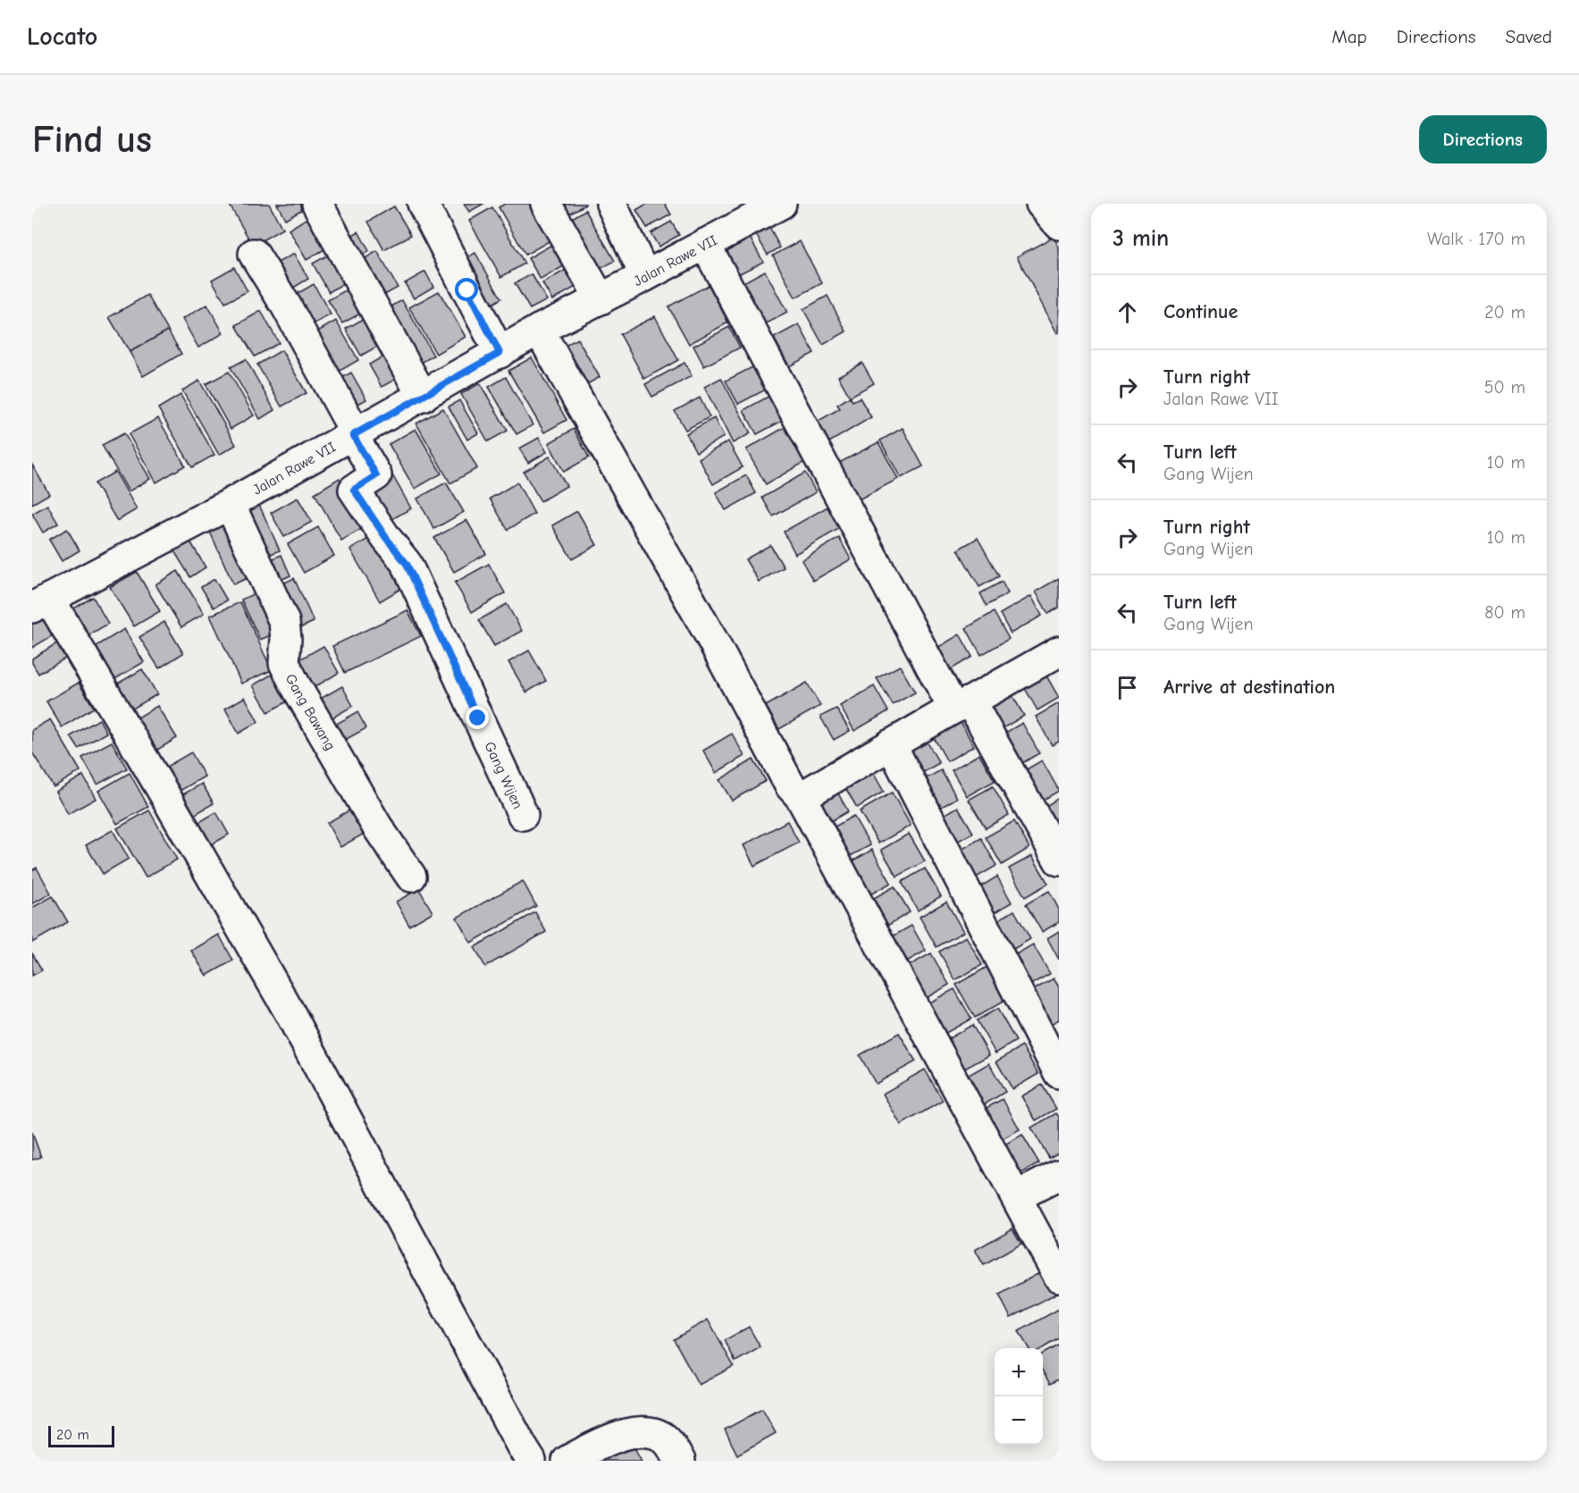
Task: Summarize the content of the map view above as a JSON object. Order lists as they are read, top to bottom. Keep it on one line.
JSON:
{"streets":{"street":["Jalan Rawe VII","Gang Bawang","Gang Wijen"]},"crossings":[["Jalan Rawe VII","Gang Bawang"],["Jalan Rawe VII","Gang Wijen"]],"scale_bar":"20 m","page":{"header":"Locato","nav":["Map","Directions","Saved"],"buttons":"Directions","title":"Find us","heading":["3 min","Walk · 170 m"],"list":[["Continue","20 m"],["Turn right","Jalan Rawe VII","50 m"],["Turn left","Gang Wijen","10 m"],["Turn right","Gang Wijen","10 m"],["Turn left","Gang Wijen","80 m"],"Arrive at destination"],"map_buttons":["+","−"],"scale":"20 m"}}
